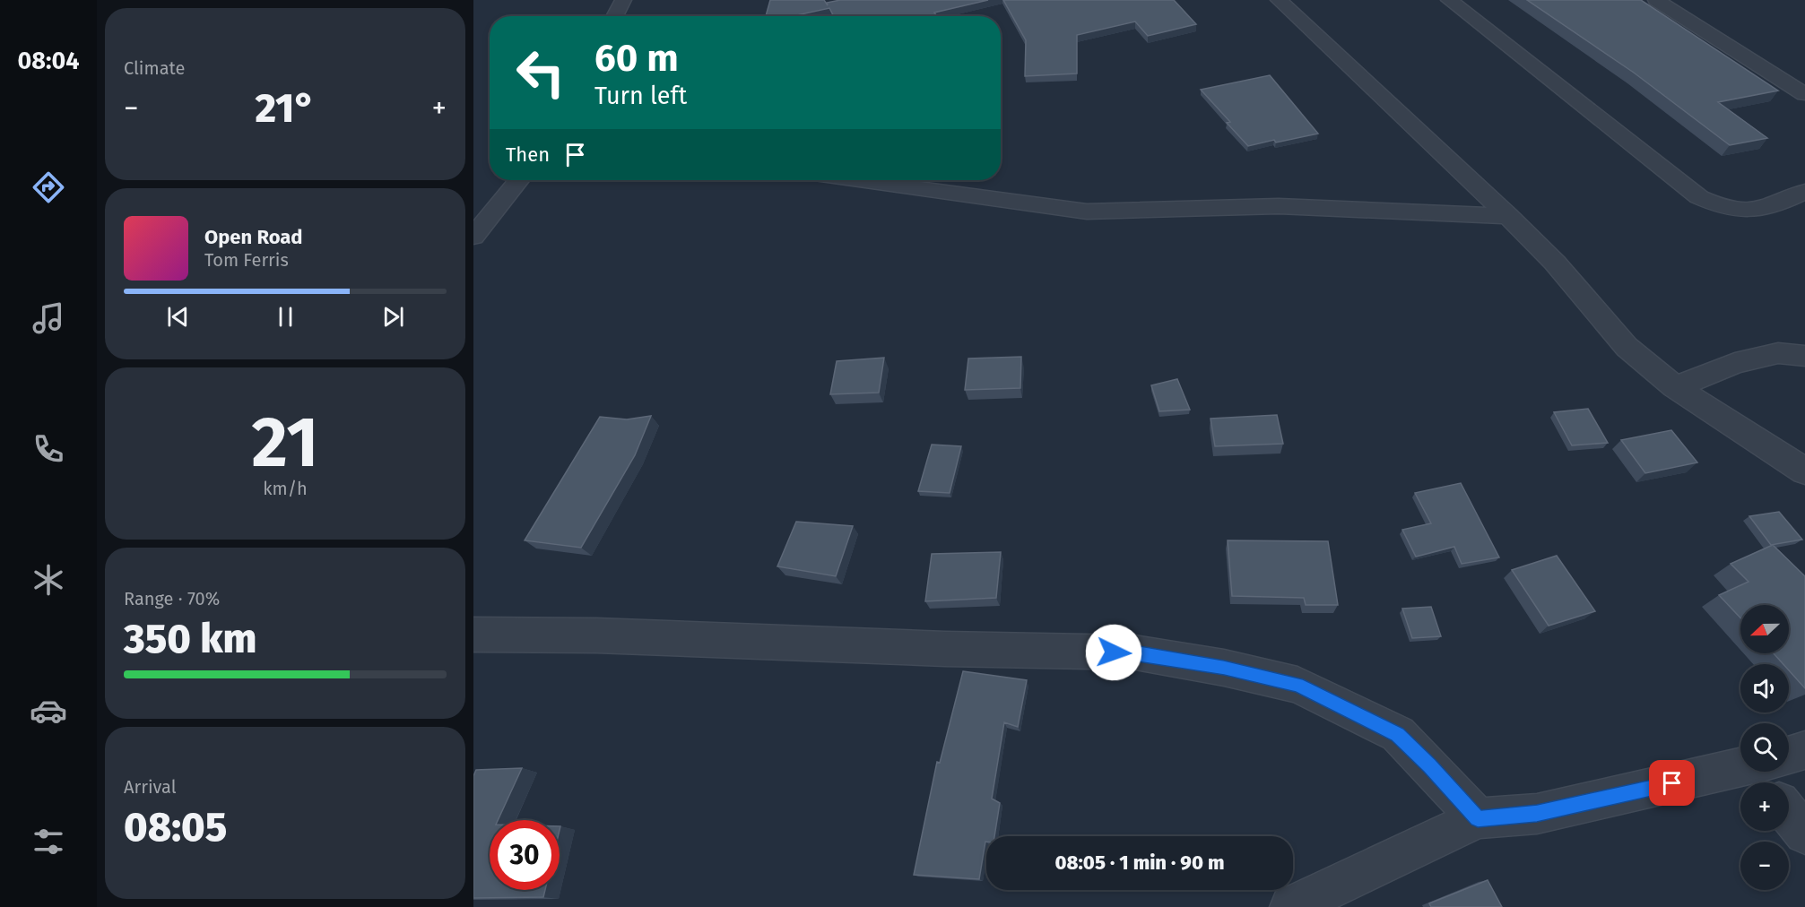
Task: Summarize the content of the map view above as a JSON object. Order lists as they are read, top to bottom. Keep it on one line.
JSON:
{"north":"left","page":{"tabs":"08:04","tile":["Climate",["21","km/h"],["Range · 70%","350 km"],["Arrival","08:05"]],"turn":["60 m","Turn left"],"heat":["−","21°","+"],"then":"Then","song":["Open Road","Tom Ferris"],"map_buttons":["+","−"],"limit":"30","trip":"08:05 · 1 min · 90 m"}}
